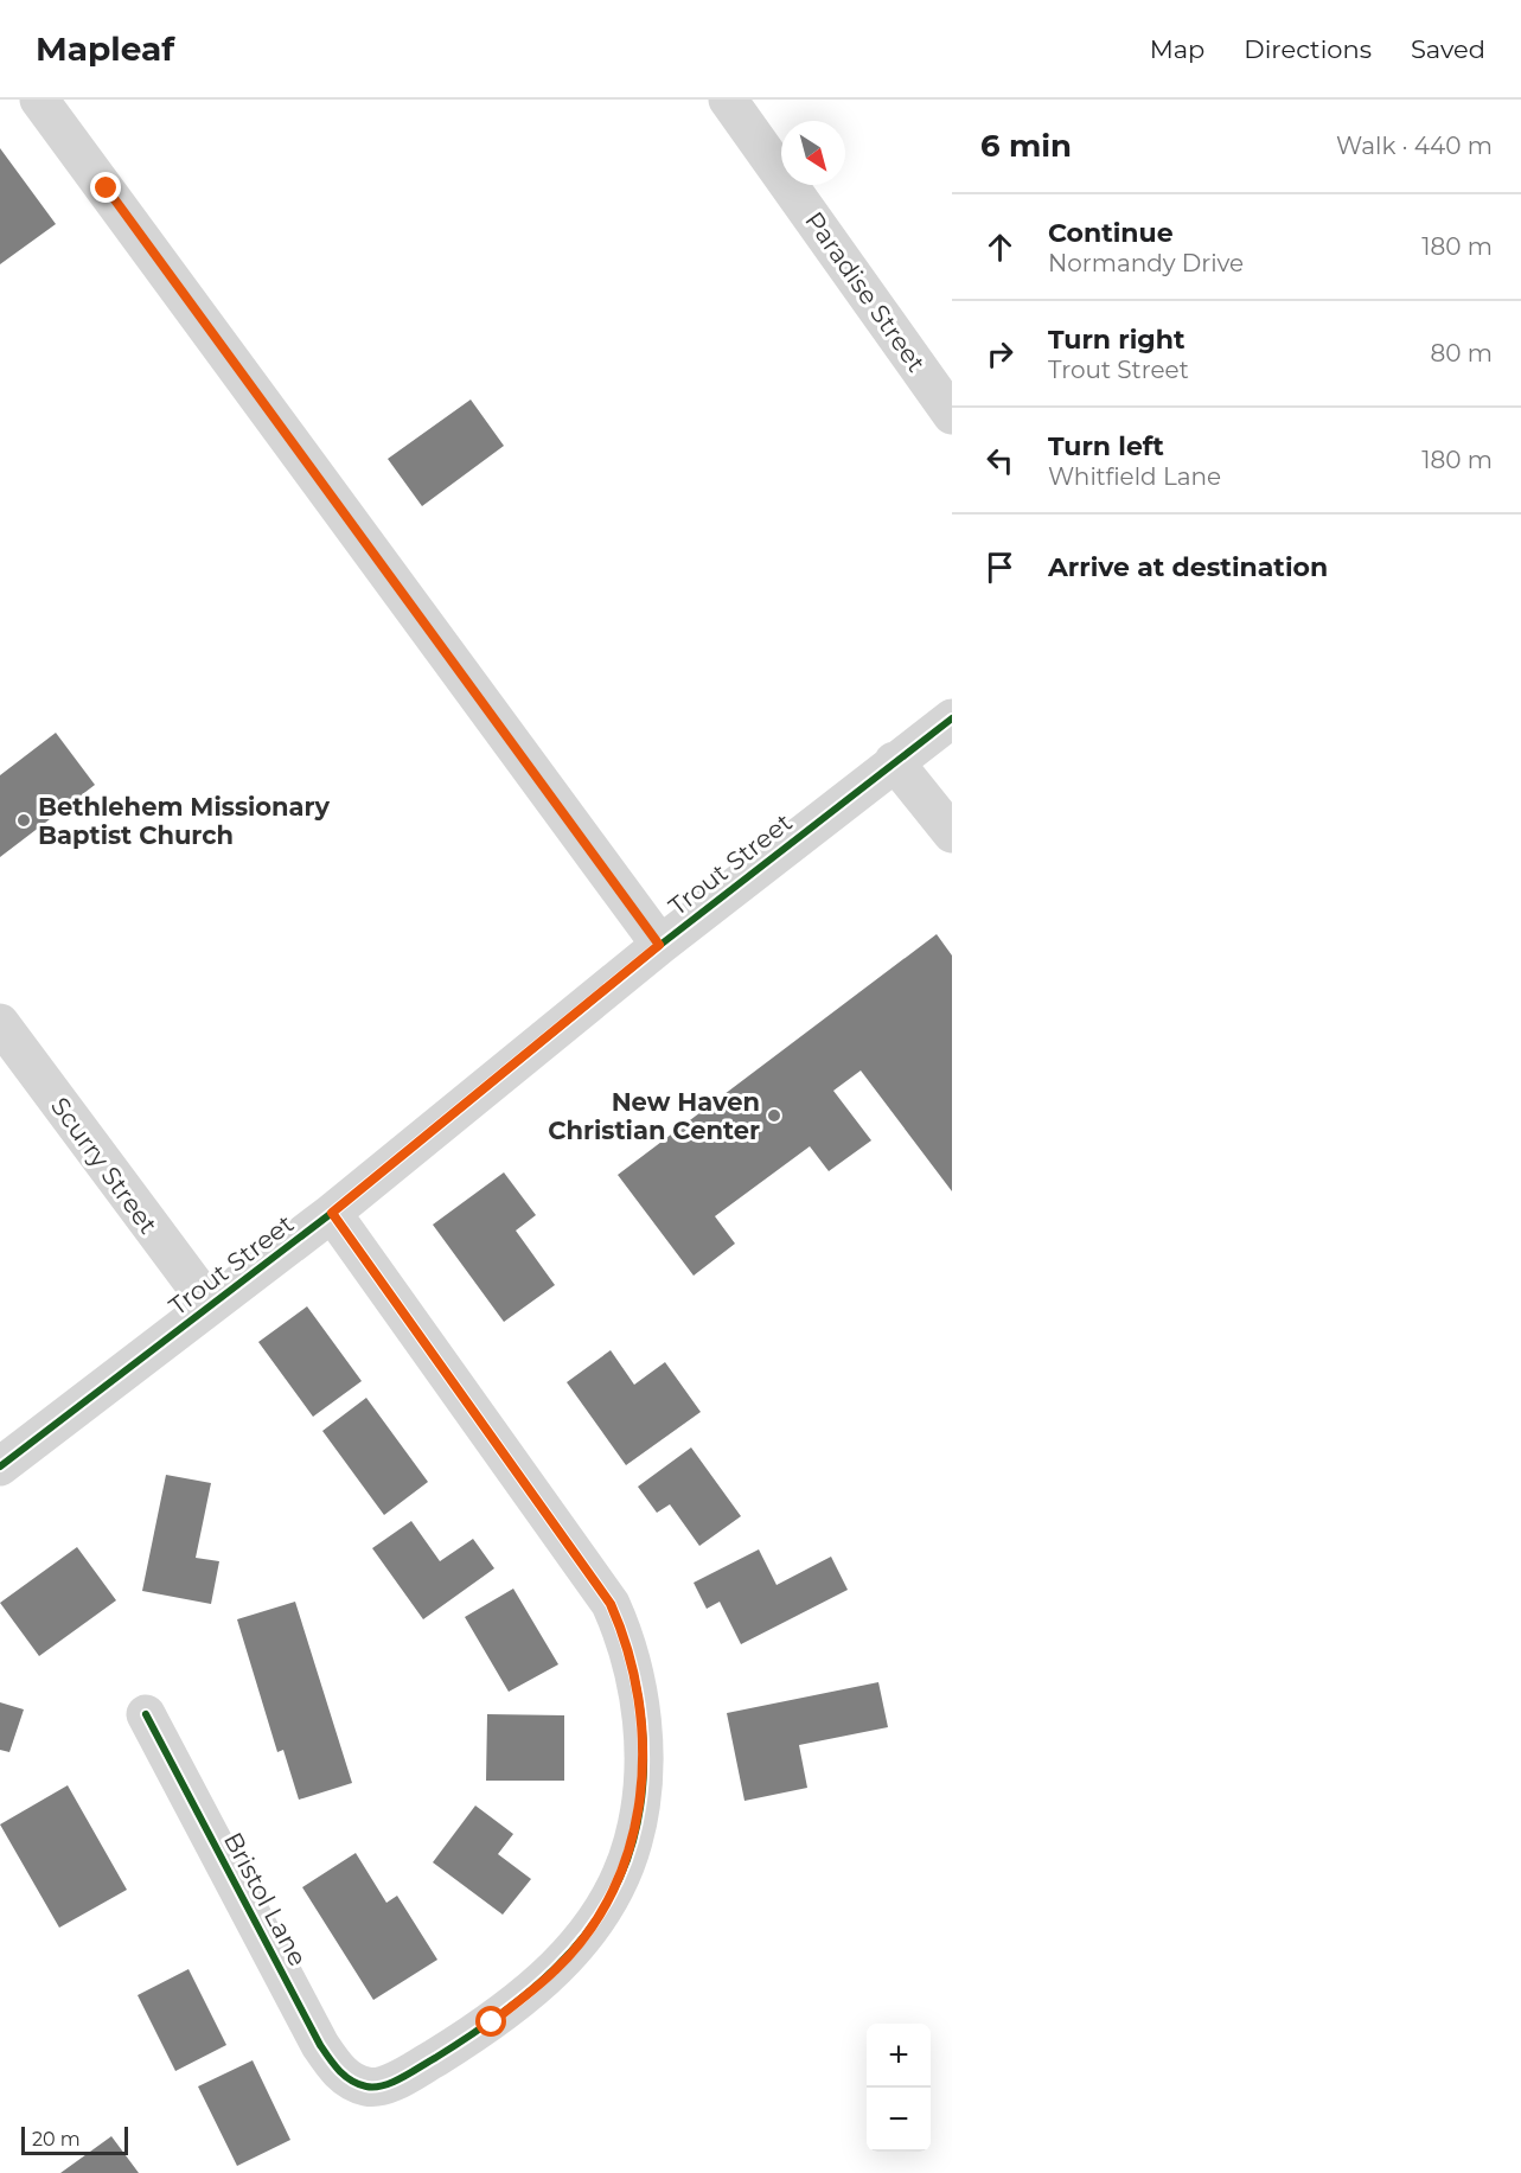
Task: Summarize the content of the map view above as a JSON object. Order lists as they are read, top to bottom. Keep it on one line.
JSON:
{"streets":{"street":["Paradise Street","Trout Street","Scurry Street","Bristol Lane"]},"crossings":[["Trout Street","Scurry Street"],["Trout Street","Bristol Lane"]],"places":["Bethlehem Missionary Baptist Church","New Haven Christian Center"],"scale_bar":"20 m","north":"bottom right","page":{"header":"Mapleaf","nav":["Map","Directions","Saved"],"heading":["6 min","Walk · 440 m"],"list":[["Continue","Normandy Drive","180 m"],["Turn right","Trout Street","80 m"],["Turn left","Whitfield Lane","180 m"],"Arrive at destination"],"map_buttons":["+","−"],"scale":"20 m"}}
